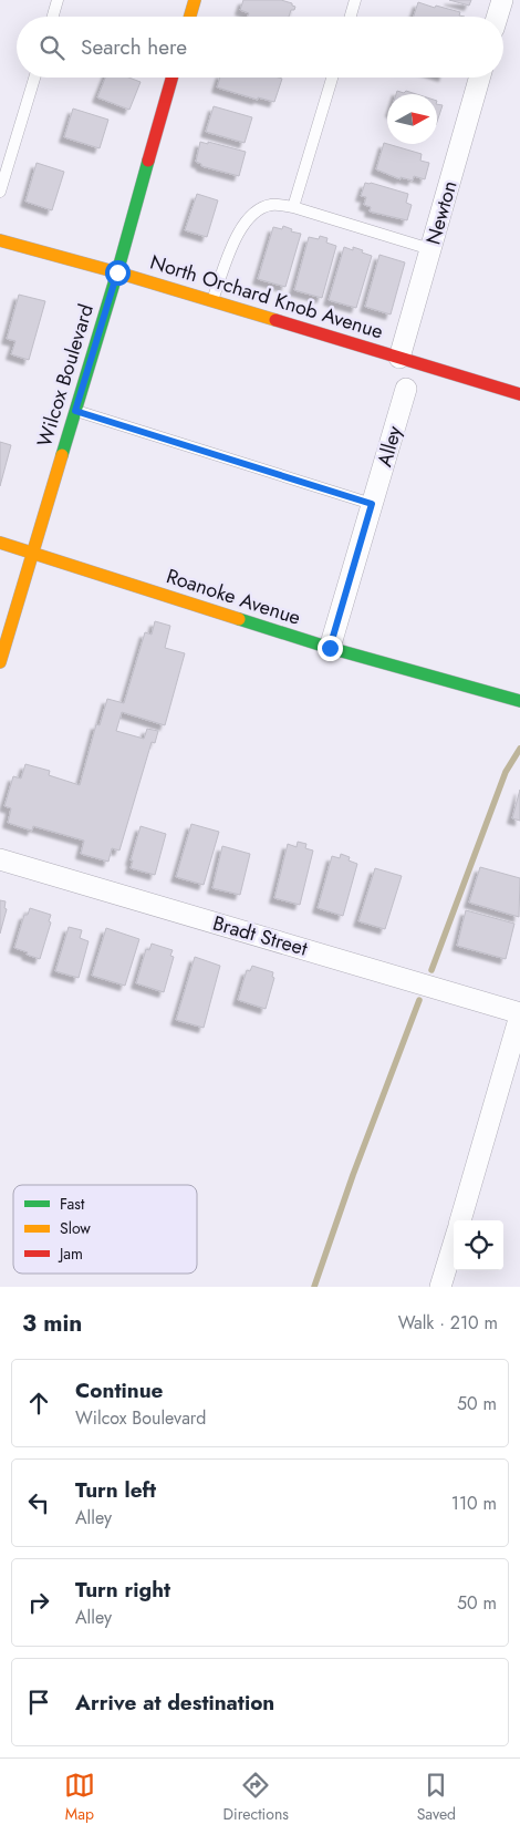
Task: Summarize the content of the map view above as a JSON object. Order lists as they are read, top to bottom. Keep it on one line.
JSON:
{"streets":{"street":["Newton","North Orchard Knob Avenue","Wilcox Boulevard","Alley","Roanoke Avenue","Bradt Street"]},"crossings":[["Newton","North Orchard Knob Avenue"],["North Orchard Knob Avenue","Wilcox Boulevard"],["Wilcox Boulevard","Roanoke Avenue"],["Alley","Roanoke Avenue"]],"legend":["Fast","Slow","Jam"],"north":"right","page":{"search":"Search here","heading":["3 min","Walk · 210 m"],"list":[["Continue","Wilcox Boulevard","50 m"],["Turn left","Alley","110 m"],["Turn right","Alley","50 m"],"Arrive at destination"],"nav":["Map","Directions","Saved"]}}
